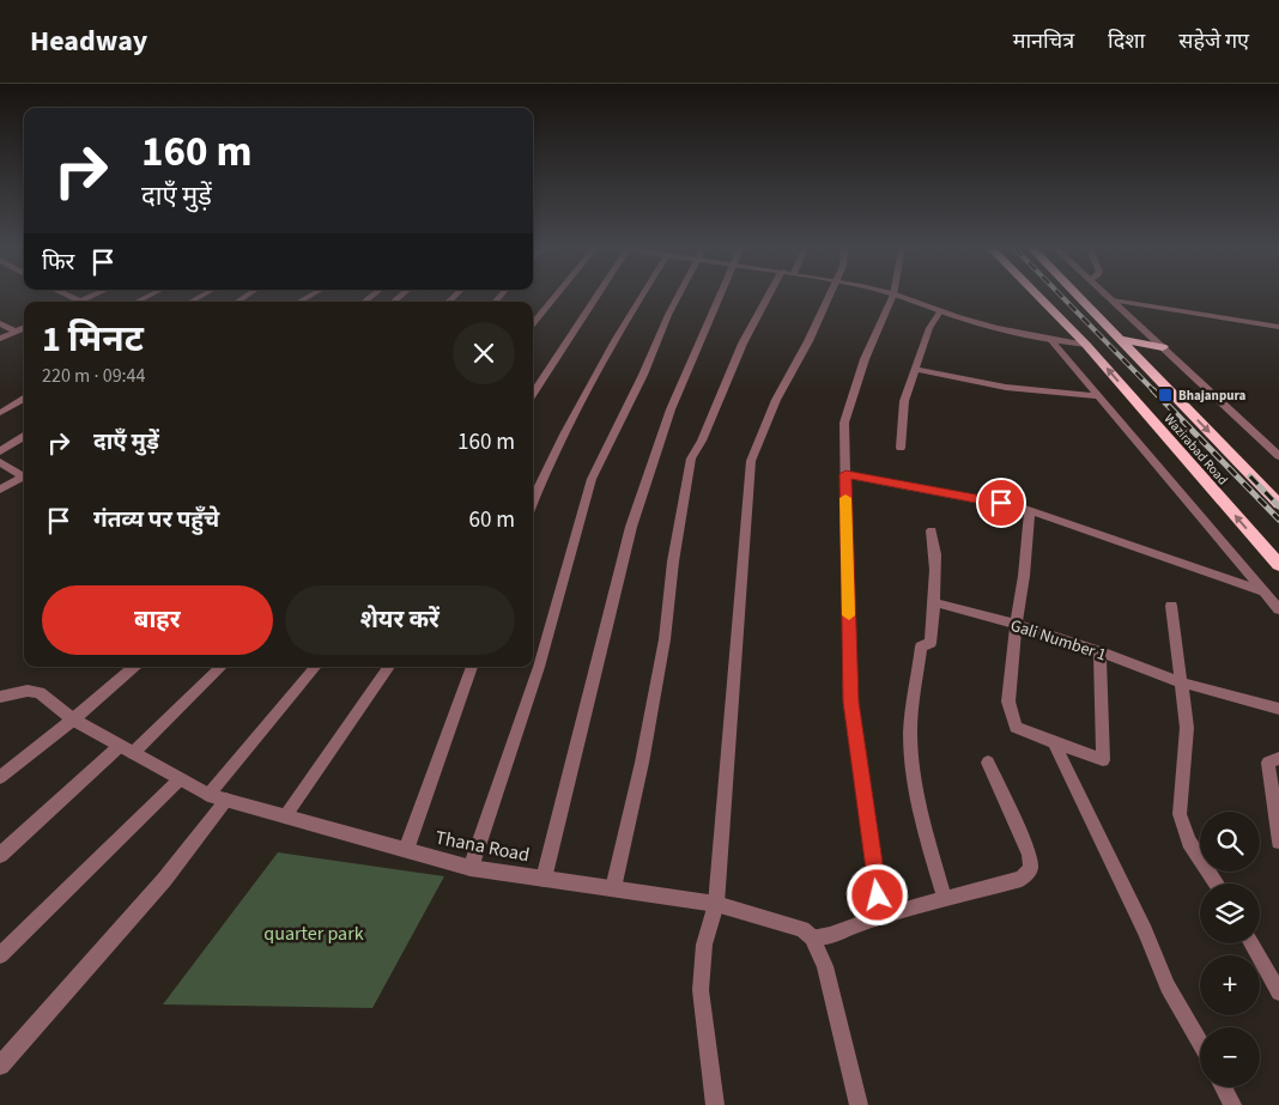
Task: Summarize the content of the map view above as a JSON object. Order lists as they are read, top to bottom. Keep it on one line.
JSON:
{"streets":{"highway":["Wazirabad Road"],"street":["Gali Number 1","Thana Road"]},"parks":["quarter park"],"places":{"transit":["Bhajanpura"]},"page":{"header":"Headway","nav":["मानचित्र","दिशा","सहेजे गए"],"turn":["160 m","दाएँ मुड़ें"],"then":"फिर","heading":["1 मिनट","220 m · 09:44"],"list":[{"name":"दाएँ मुड़ें","value":"160 m"},{"name":"गंतव्य पर पहुँचे","value":"60 m"}],"buttons":["बाहर","शेयर करें"],"map_buttons":["+","−"]}}
